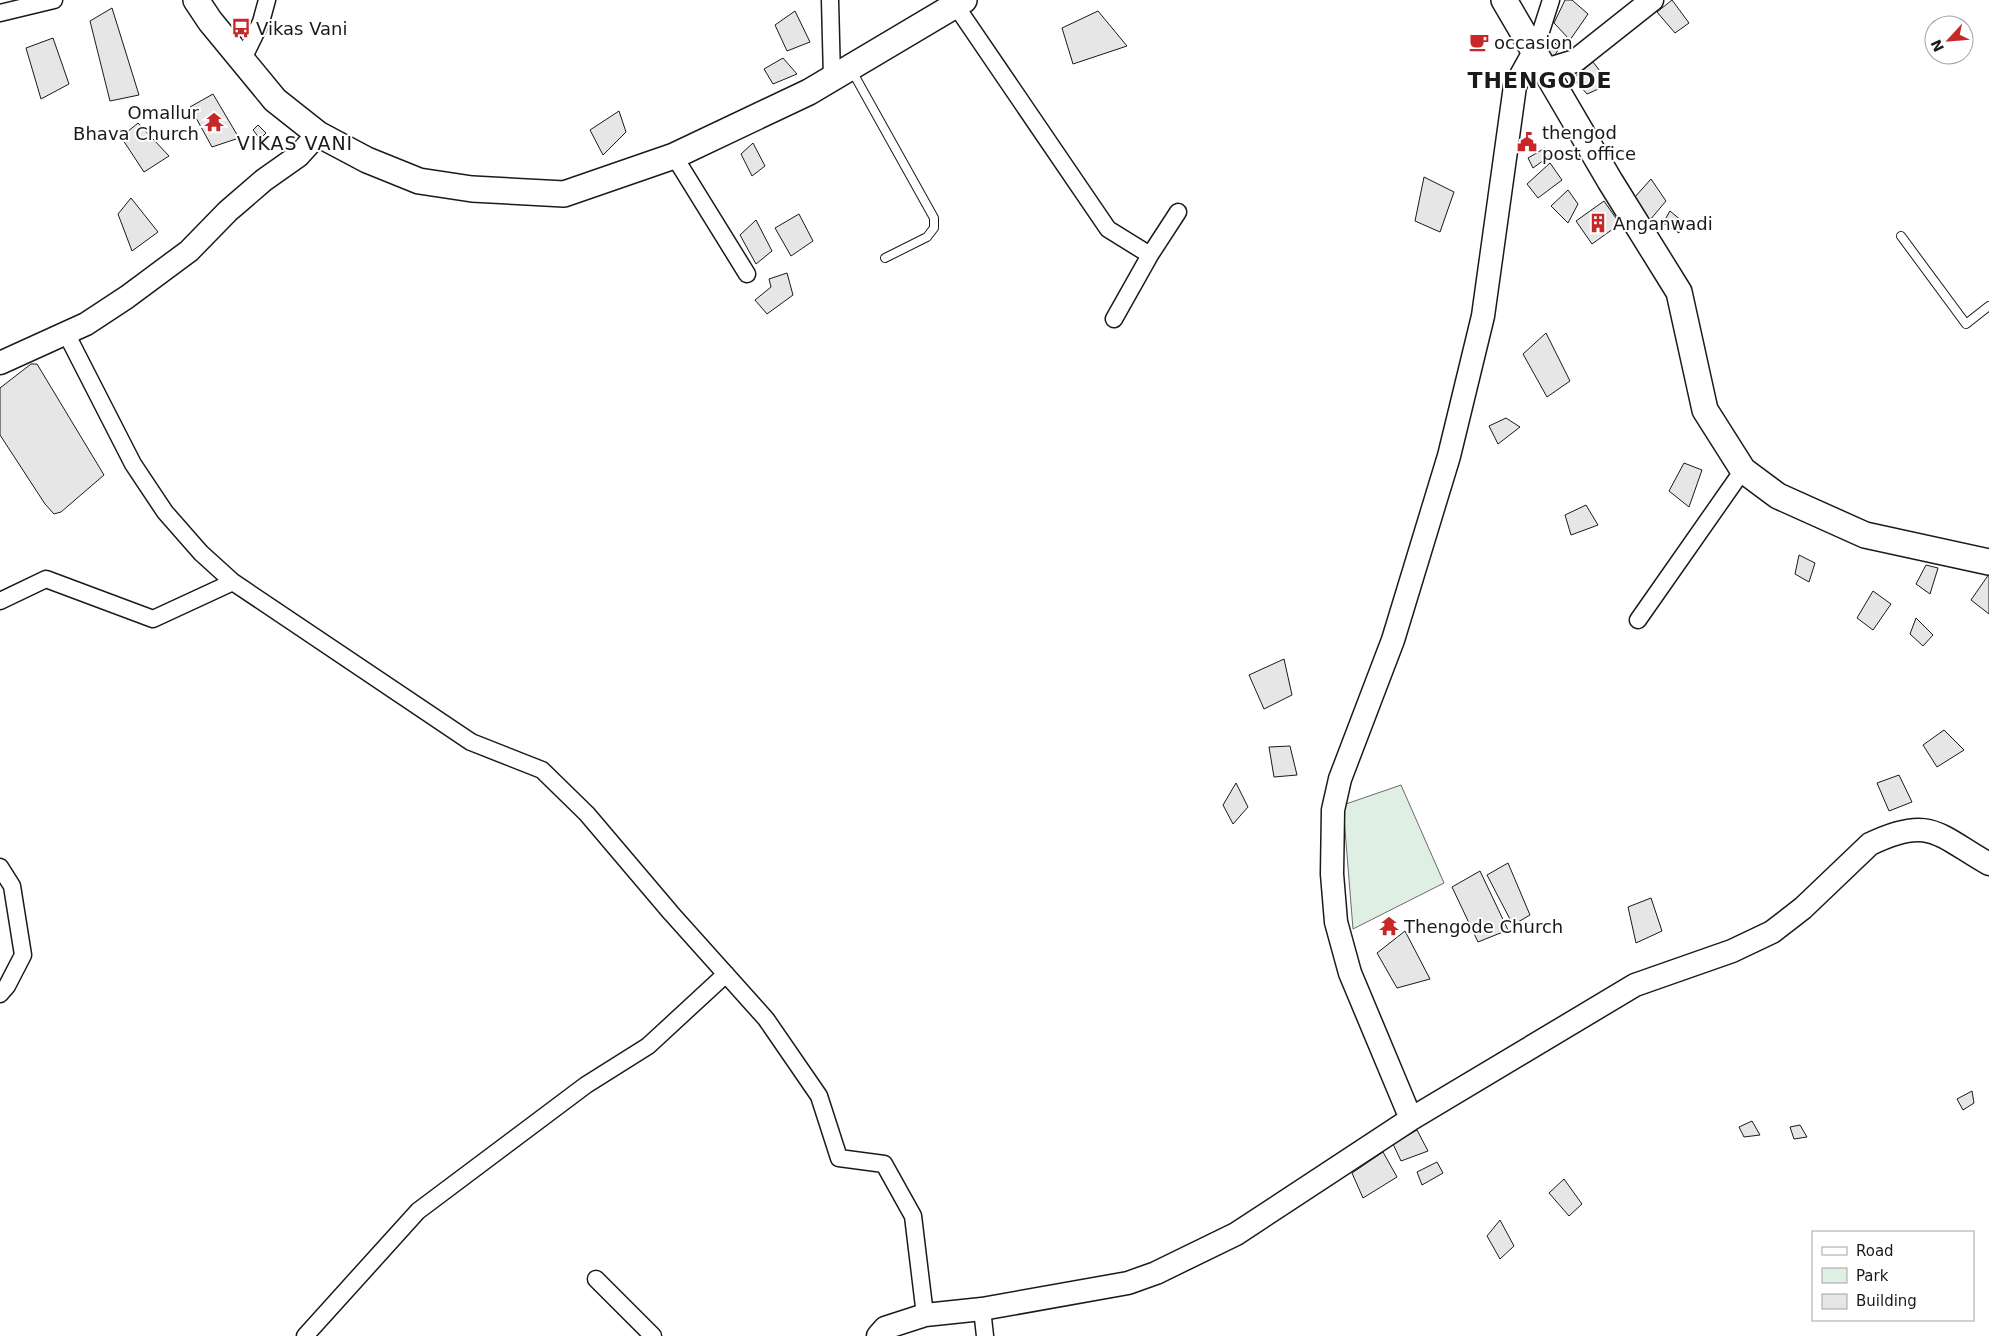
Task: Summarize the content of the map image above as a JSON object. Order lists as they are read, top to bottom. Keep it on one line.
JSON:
{"districts":["THENGODE","VIKAS VANI"],"places":{"bus stop":["Vikas Vani"],"cafe":["occasion"],"temple":["Omallur Bhava Church","Thengode Church"],"public building":["thengod post office"],"building":["Anganwadi"]},"legend":["Road","Park","Building"],"north":"bottom left"}
